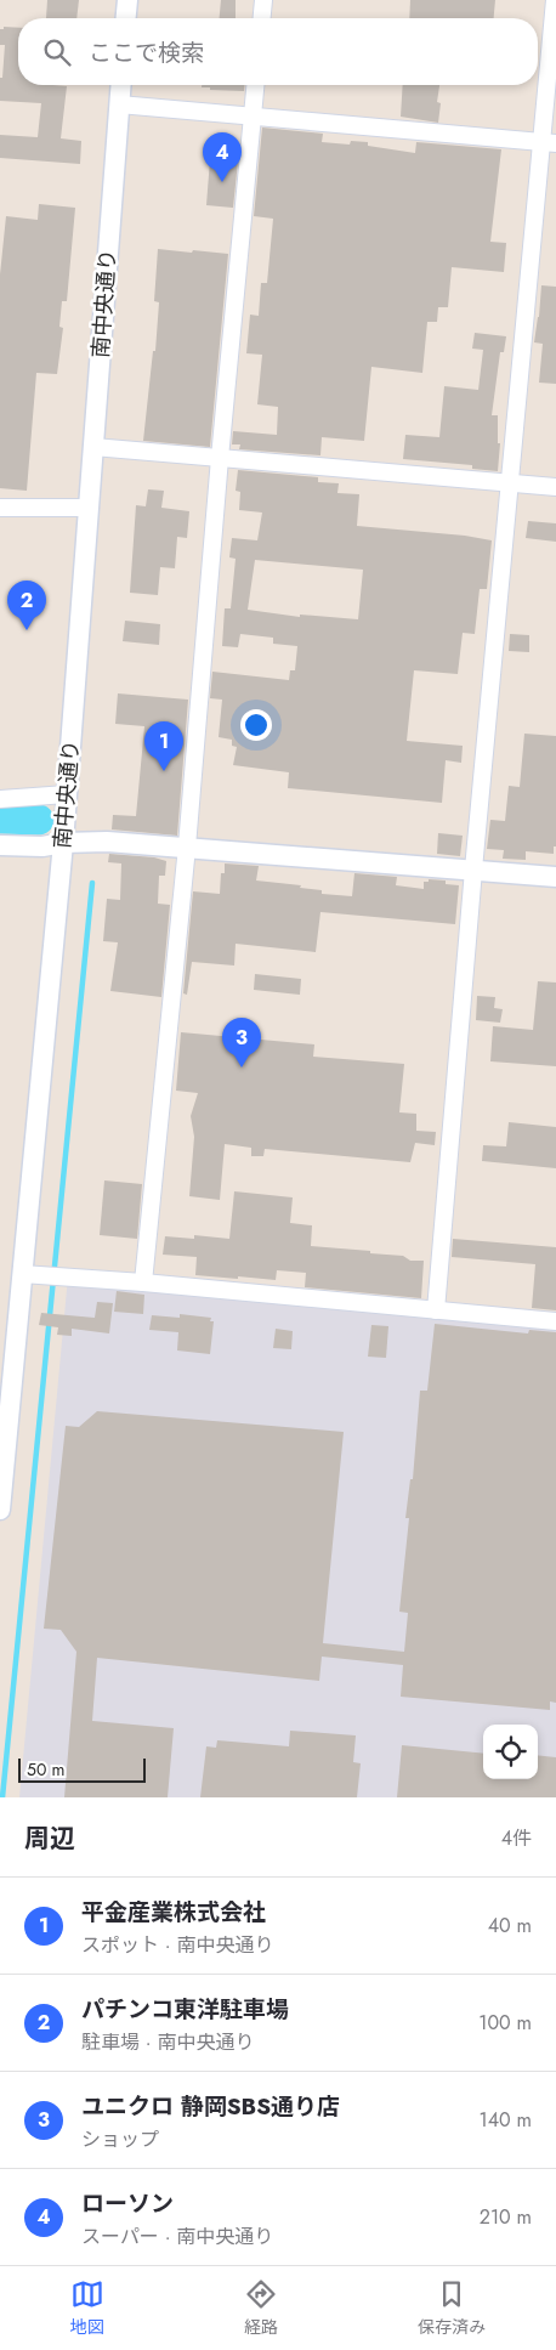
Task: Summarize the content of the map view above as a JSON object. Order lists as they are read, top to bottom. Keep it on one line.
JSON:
{"streets":{"street":["南中央通り"]},"scale_bar":"50 m","page":{"search":"ここで検索","pins":["4","2","1","3"],"scale":"50 m","heading":["周辺","4件"],"list":[{"mark":"1","name":"平金産業株式会社","note":"スポット · 南中央通り","value":"40 m"},{"mark":"2","name":"パチンコ東洋駐車場","note":"駐車場 · 南中央通り","value":"100 m"},{"mark":"3","name":"ユニクロ 静岡SBS通り店","note":"ショップ","value":"140 m"},{"mark":"4","name":"ローソン","note":"スーパー · 南中央通り","value":"210 m"}],"nav":["地図","経路","保存済み"]}}
